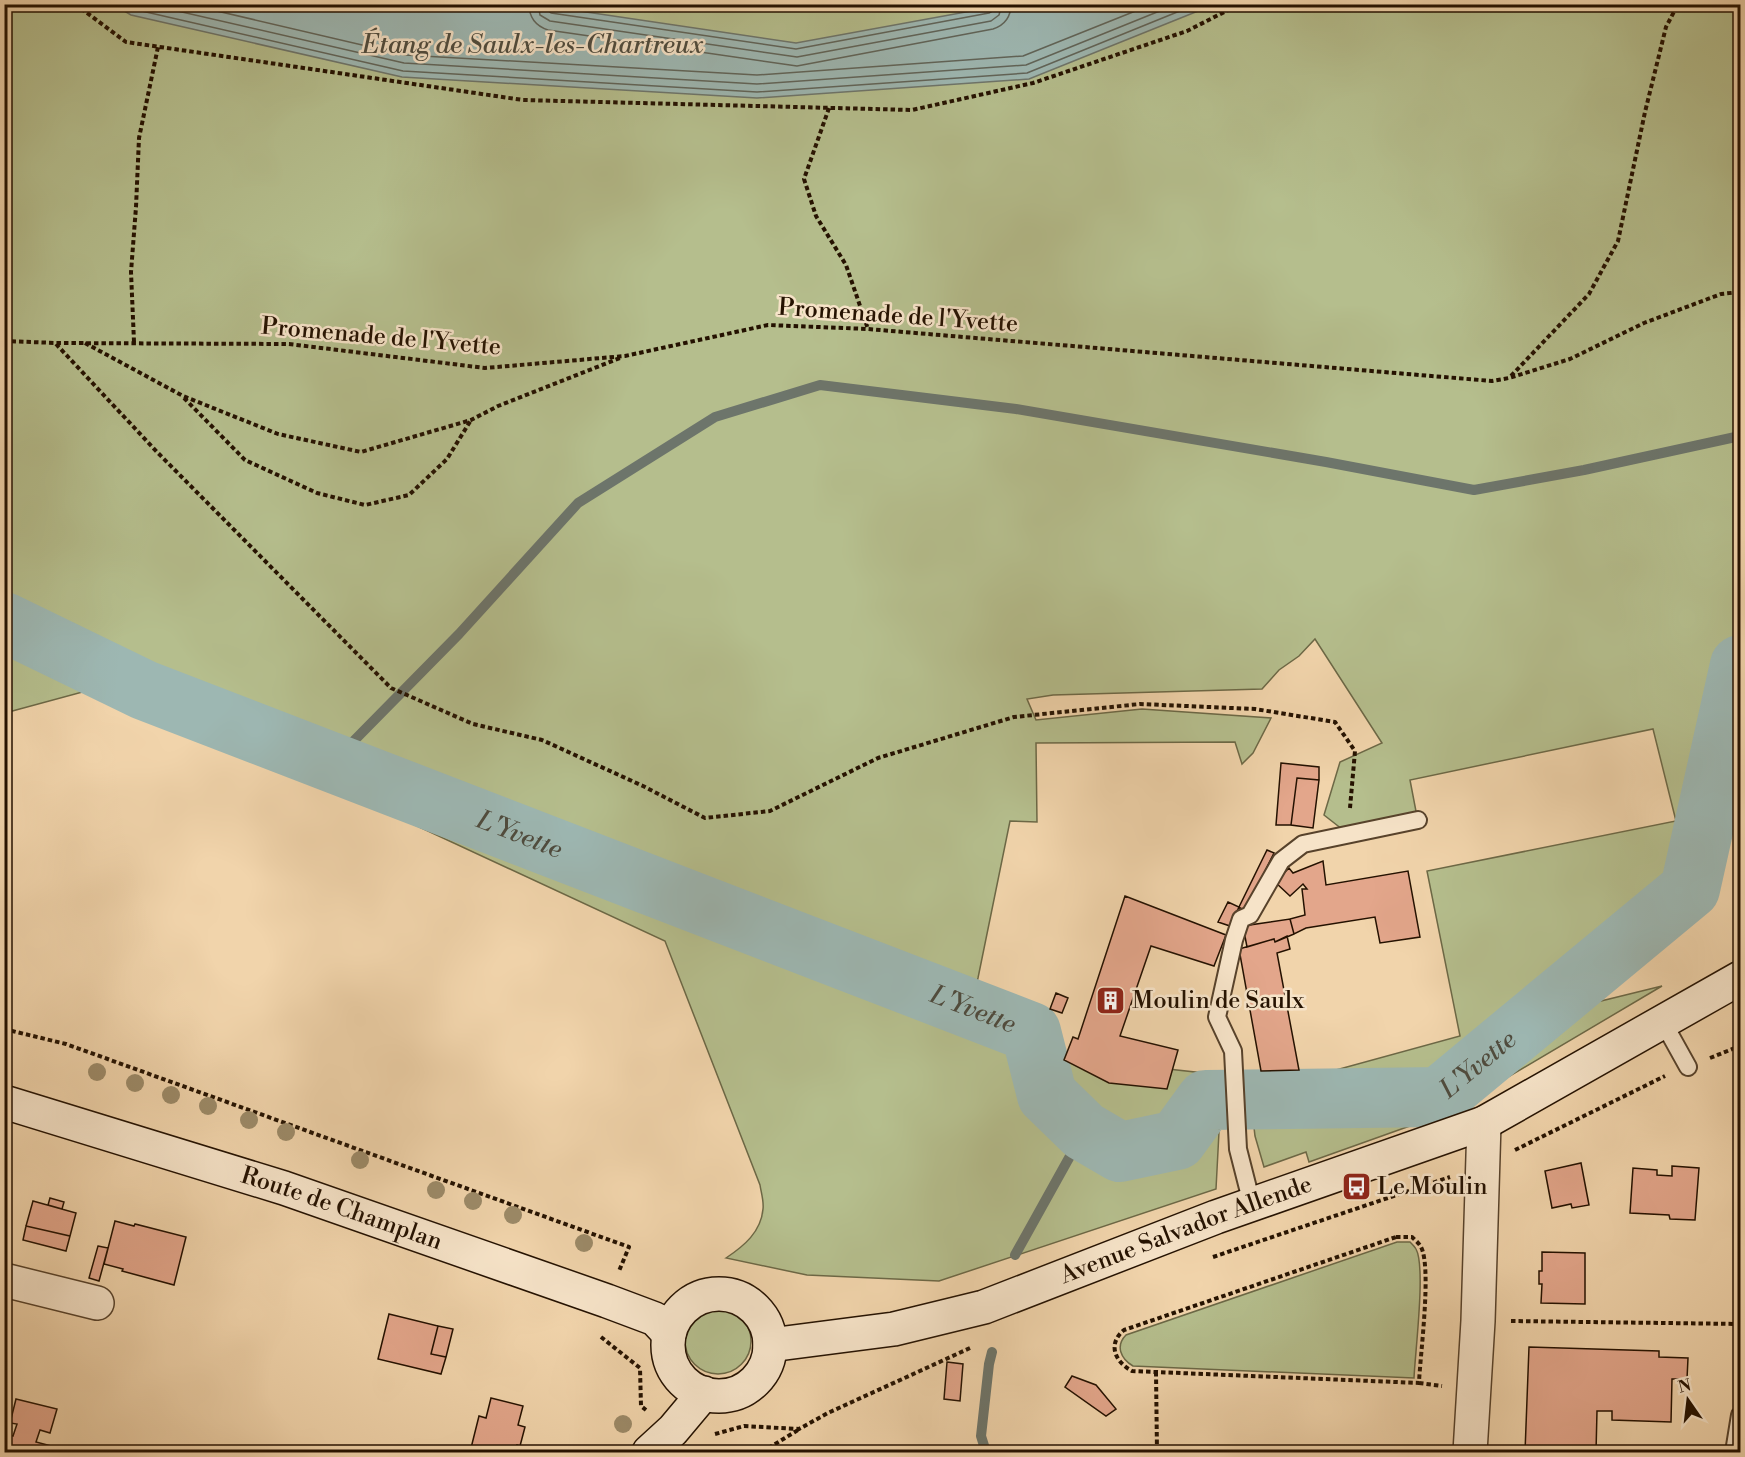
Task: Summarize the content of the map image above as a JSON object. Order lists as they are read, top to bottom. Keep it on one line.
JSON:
{"streets":{"main road":["Route de Champlan","Avenue Salvador Allende"],"path":["Promenade de l'Yvette"]},"crossings":[["Route de Champlan","Avenue Salvador Allende"]],"water":["Étang de Saulx-les-Chartreux","L'Yvette"],"places":{"building":["Moulin de Saulx"],"bus stop":["Le Moulin"]},"north":"top"}
